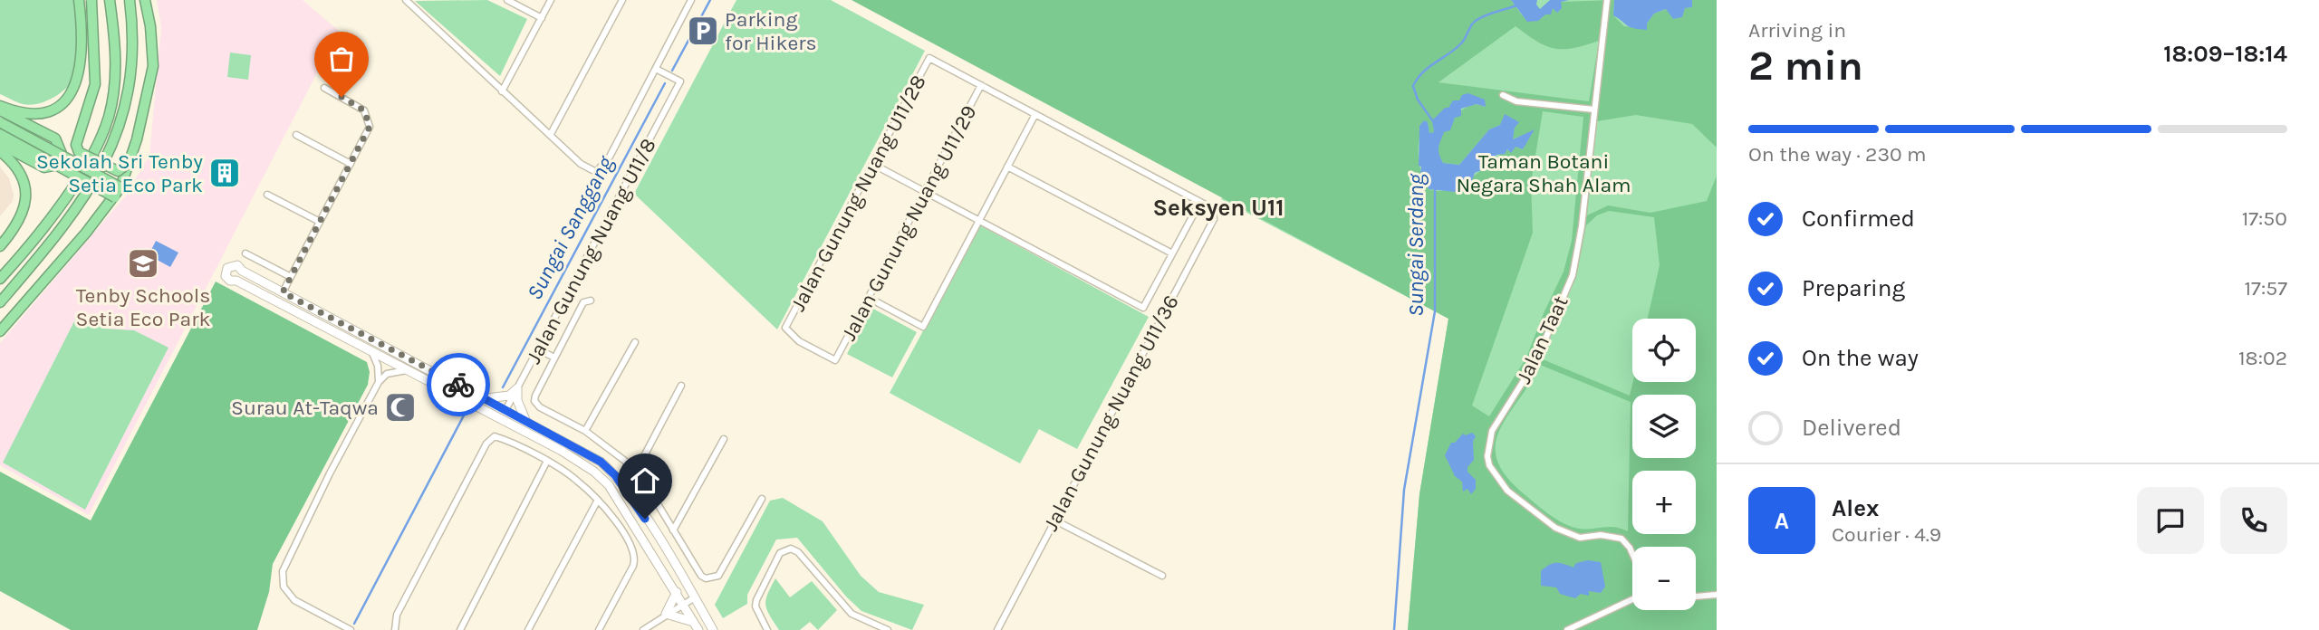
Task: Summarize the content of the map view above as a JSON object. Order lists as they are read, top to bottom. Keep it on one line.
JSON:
{"streets":{"street":["Jalan Gunung Nuang U11/28","Jalan Gunung Nuang U11/29","Jalan Gunung Nuang U11/8","Jalan Taat","Jalan Gunung Nuang U11/36"]},"crossings":[["Jalan Gunung Nuang U11/28","Jalan Gunung Nuang U11/29"]],"districts":["Seksyen U11"],"water":["Sungai Sanggang","Sungai Serdang"],"parks":["Taman Botani Negara Shah Alam"],"places":{"parking":["Parking for Hikers"],"building":["Sekolah Sri Tenby Setia Eco Park"],"school or university":["Tenby Schools Setia Eco Park"],"mosque":["Surau At-Taqwa"]},"page":{"heading":["2 min","Arriving in","18:09–18:14"],"panel":["Alex","Courier · 4.9"],"bar":"On the way · 230 m","list":[["Confirmed","17:50"],["Preparing","17:57"],["On the way","18:02"],"Delivered"],"map_buttons":["+","−"],"round":"A"}}
